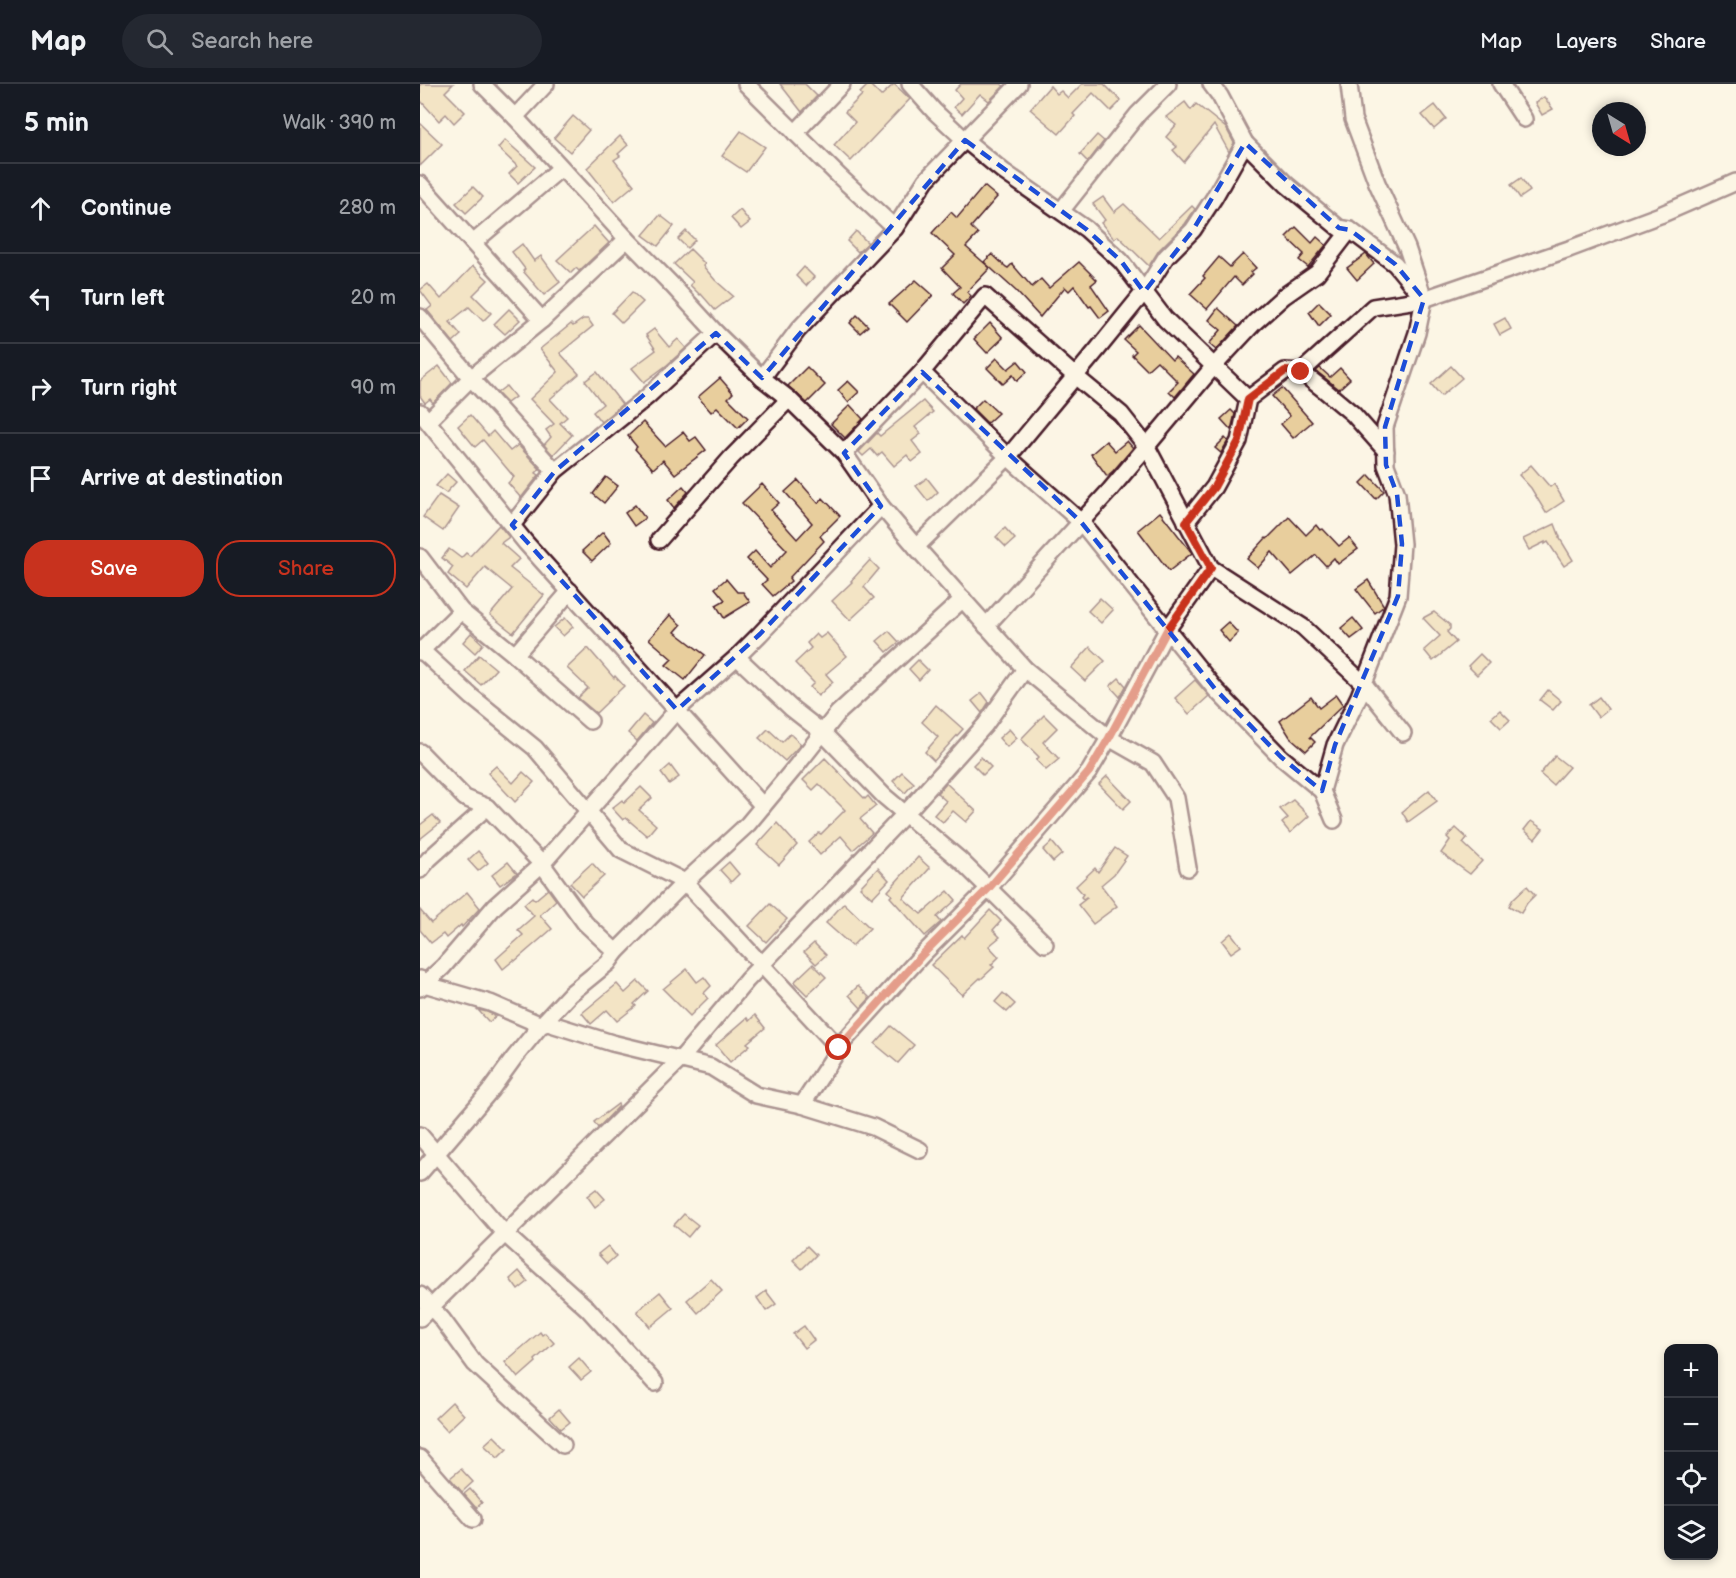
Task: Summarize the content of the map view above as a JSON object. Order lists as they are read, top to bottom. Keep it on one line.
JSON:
{"north":"bottom right","page":{"header":"Map","search":"Search here","nav":["Map","Layers","Share"],"heading":["5 min","Walk · 390 m"],"list":[["Continue","280 m"],["Turn left","20 m"],["Turn right","90 m"],"Arrive at destination"],"buttons":["Save","Share"],"map_buttons":["+","−"]}}
